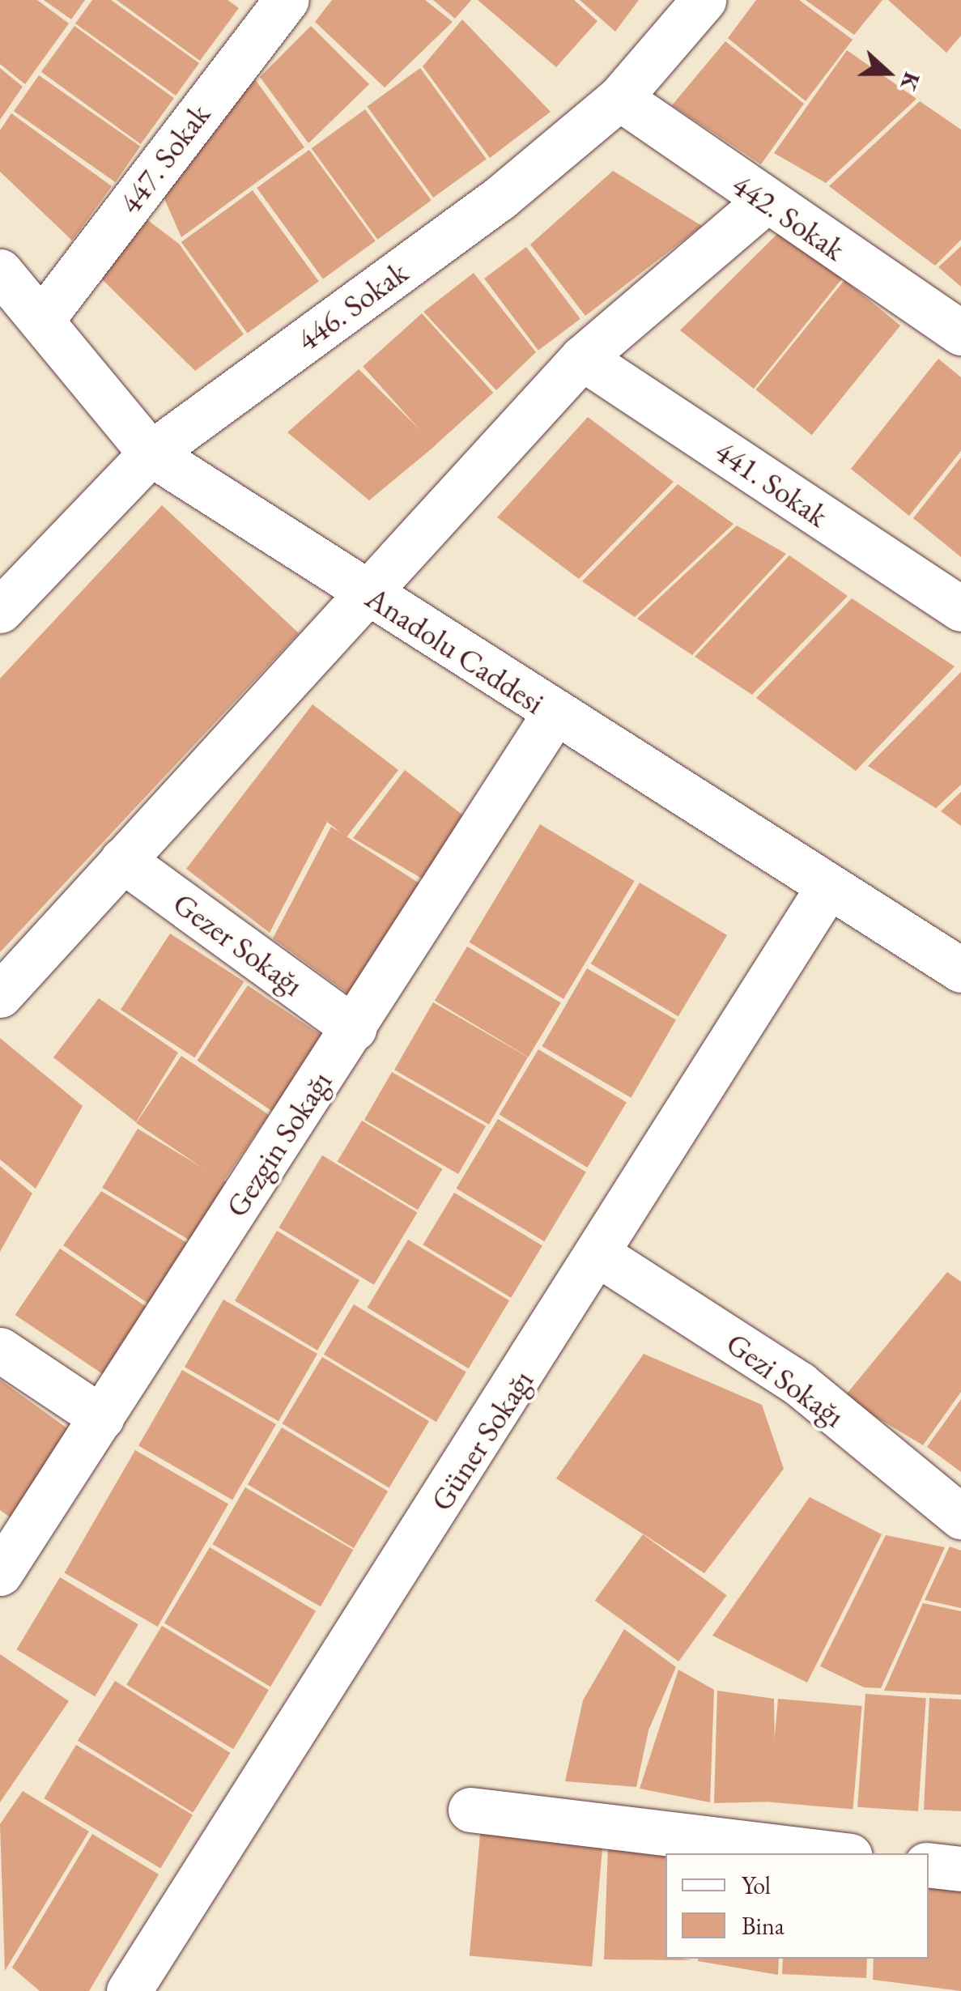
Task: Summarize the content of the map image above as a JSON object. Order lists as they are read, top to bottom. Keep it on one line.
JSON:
{"streets":{"street":["447. Sokak","442. Sokak","446. Sokak","441. Sokak","Anadolu Caddesi","Gezer Sokağı","Gezgin Sokağı","Gezi Sokağı","Güner Sokağı"]},"crossings":[["447. Sokak","Anadolu Caddesi"],["442. Sokak","446. Sokak"],["446. Sokak","Anadolu Caddesi"],["Anadolu Caddesi","Gezgin Sokağı"],["Anadolu Caddesi","Güner Sokağı"],["Gezer Sokağı","Gezgin Sokağı"],["Gezi Sokağı","Güner Sokağı"]],"legend":["Yol","Bina"],"north":"right"}
